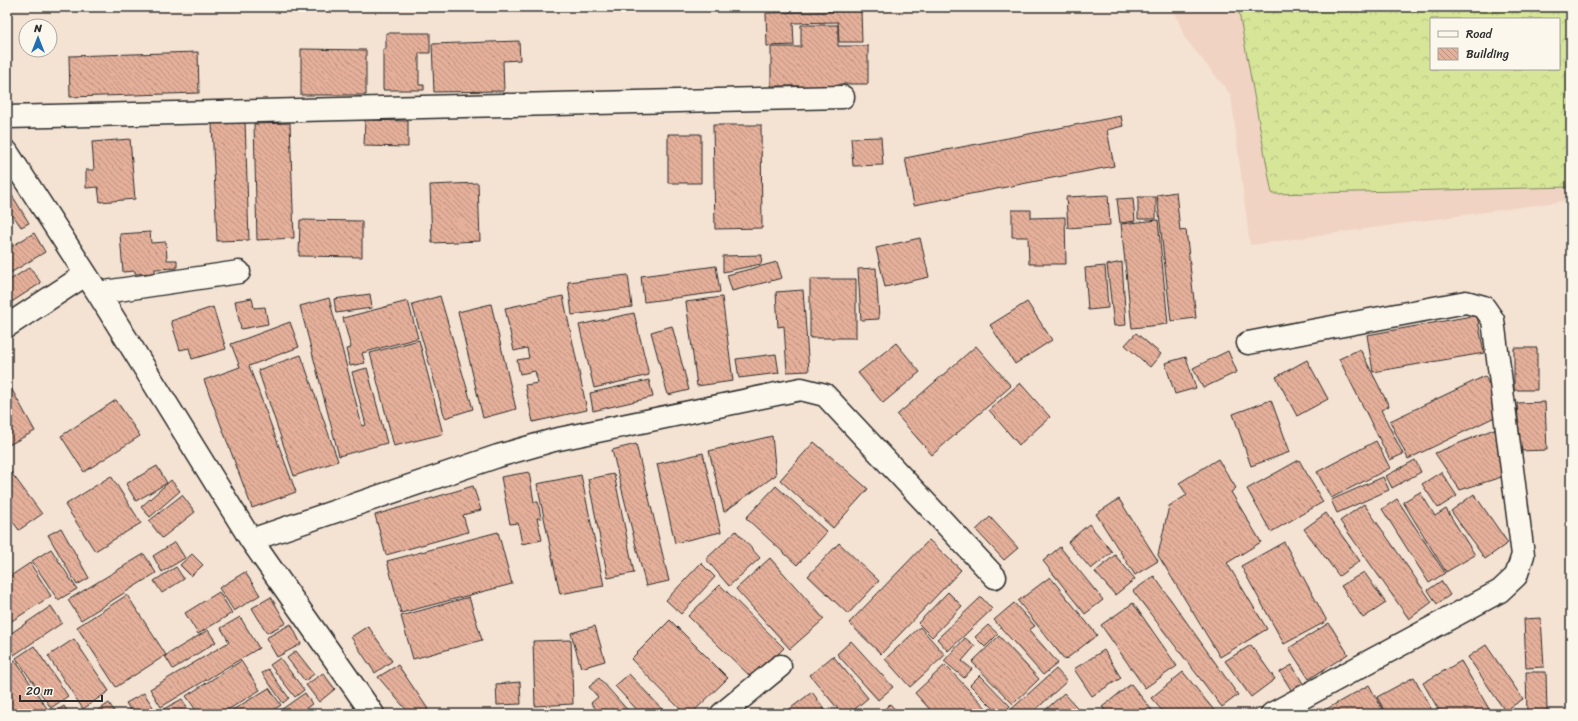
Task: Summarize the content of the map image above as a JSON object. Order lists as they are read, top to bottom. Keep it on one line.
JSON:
{"legend":["Road","Building"],"scale_bar":"20 m","north":"top"}
